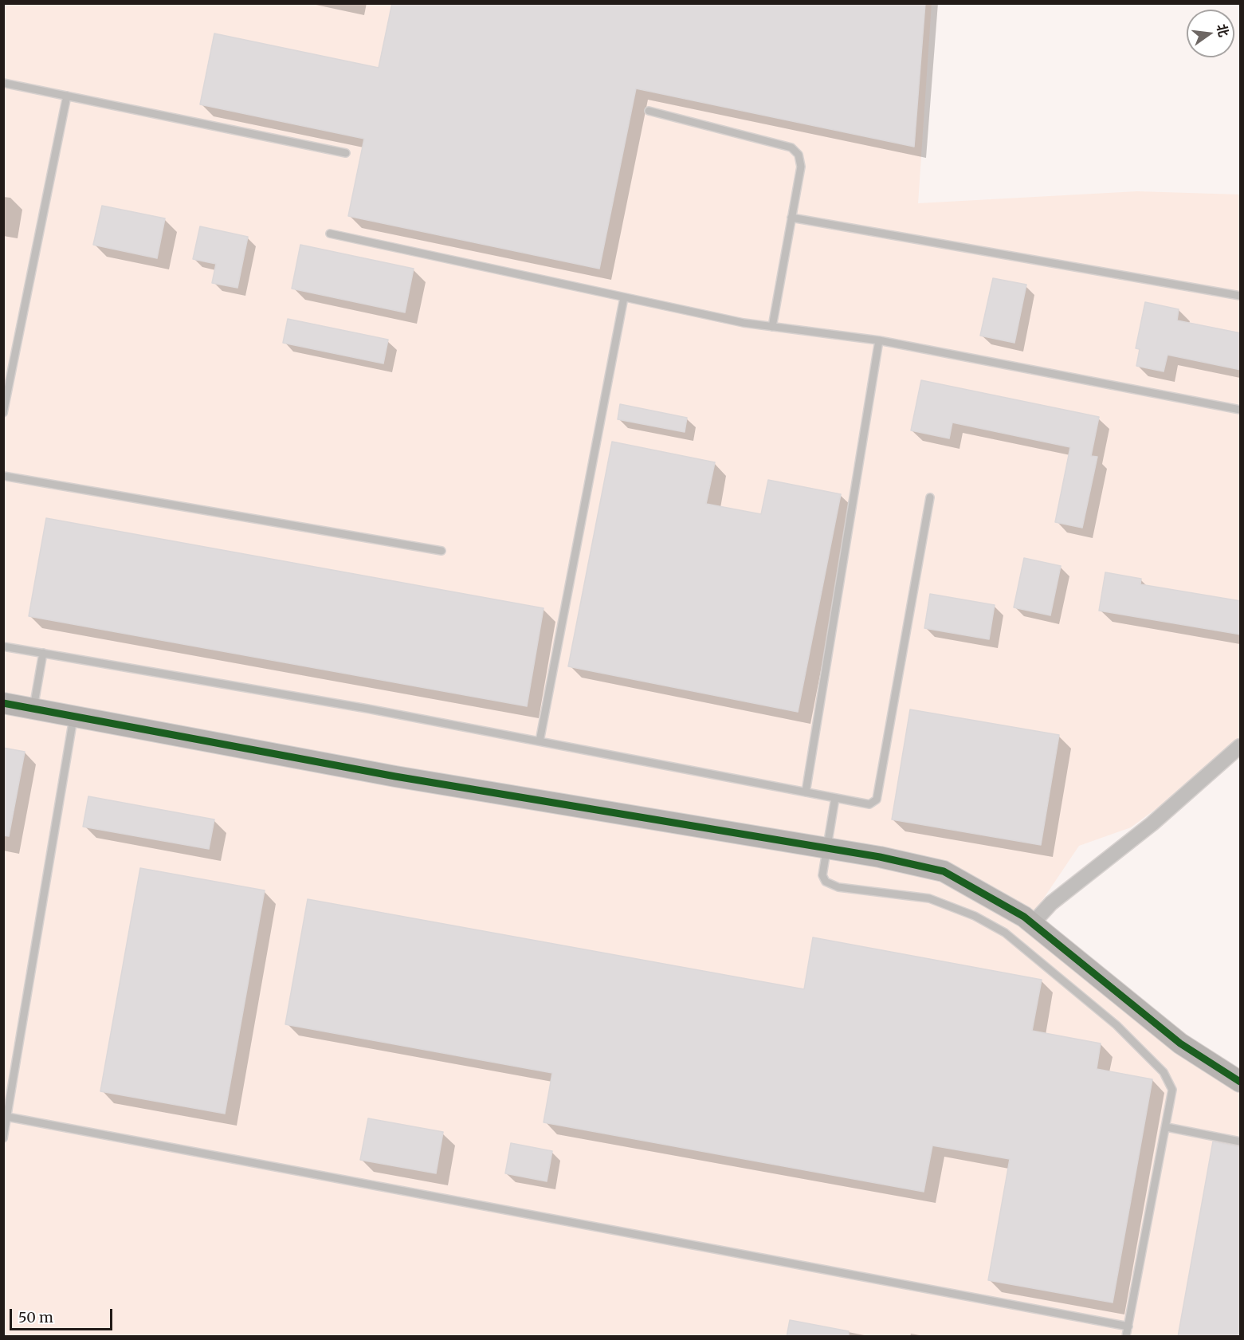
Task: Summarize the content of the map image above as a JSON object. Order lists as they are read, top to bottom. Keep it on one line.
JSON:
{"scale_bar":"50 m","north":"right"}
